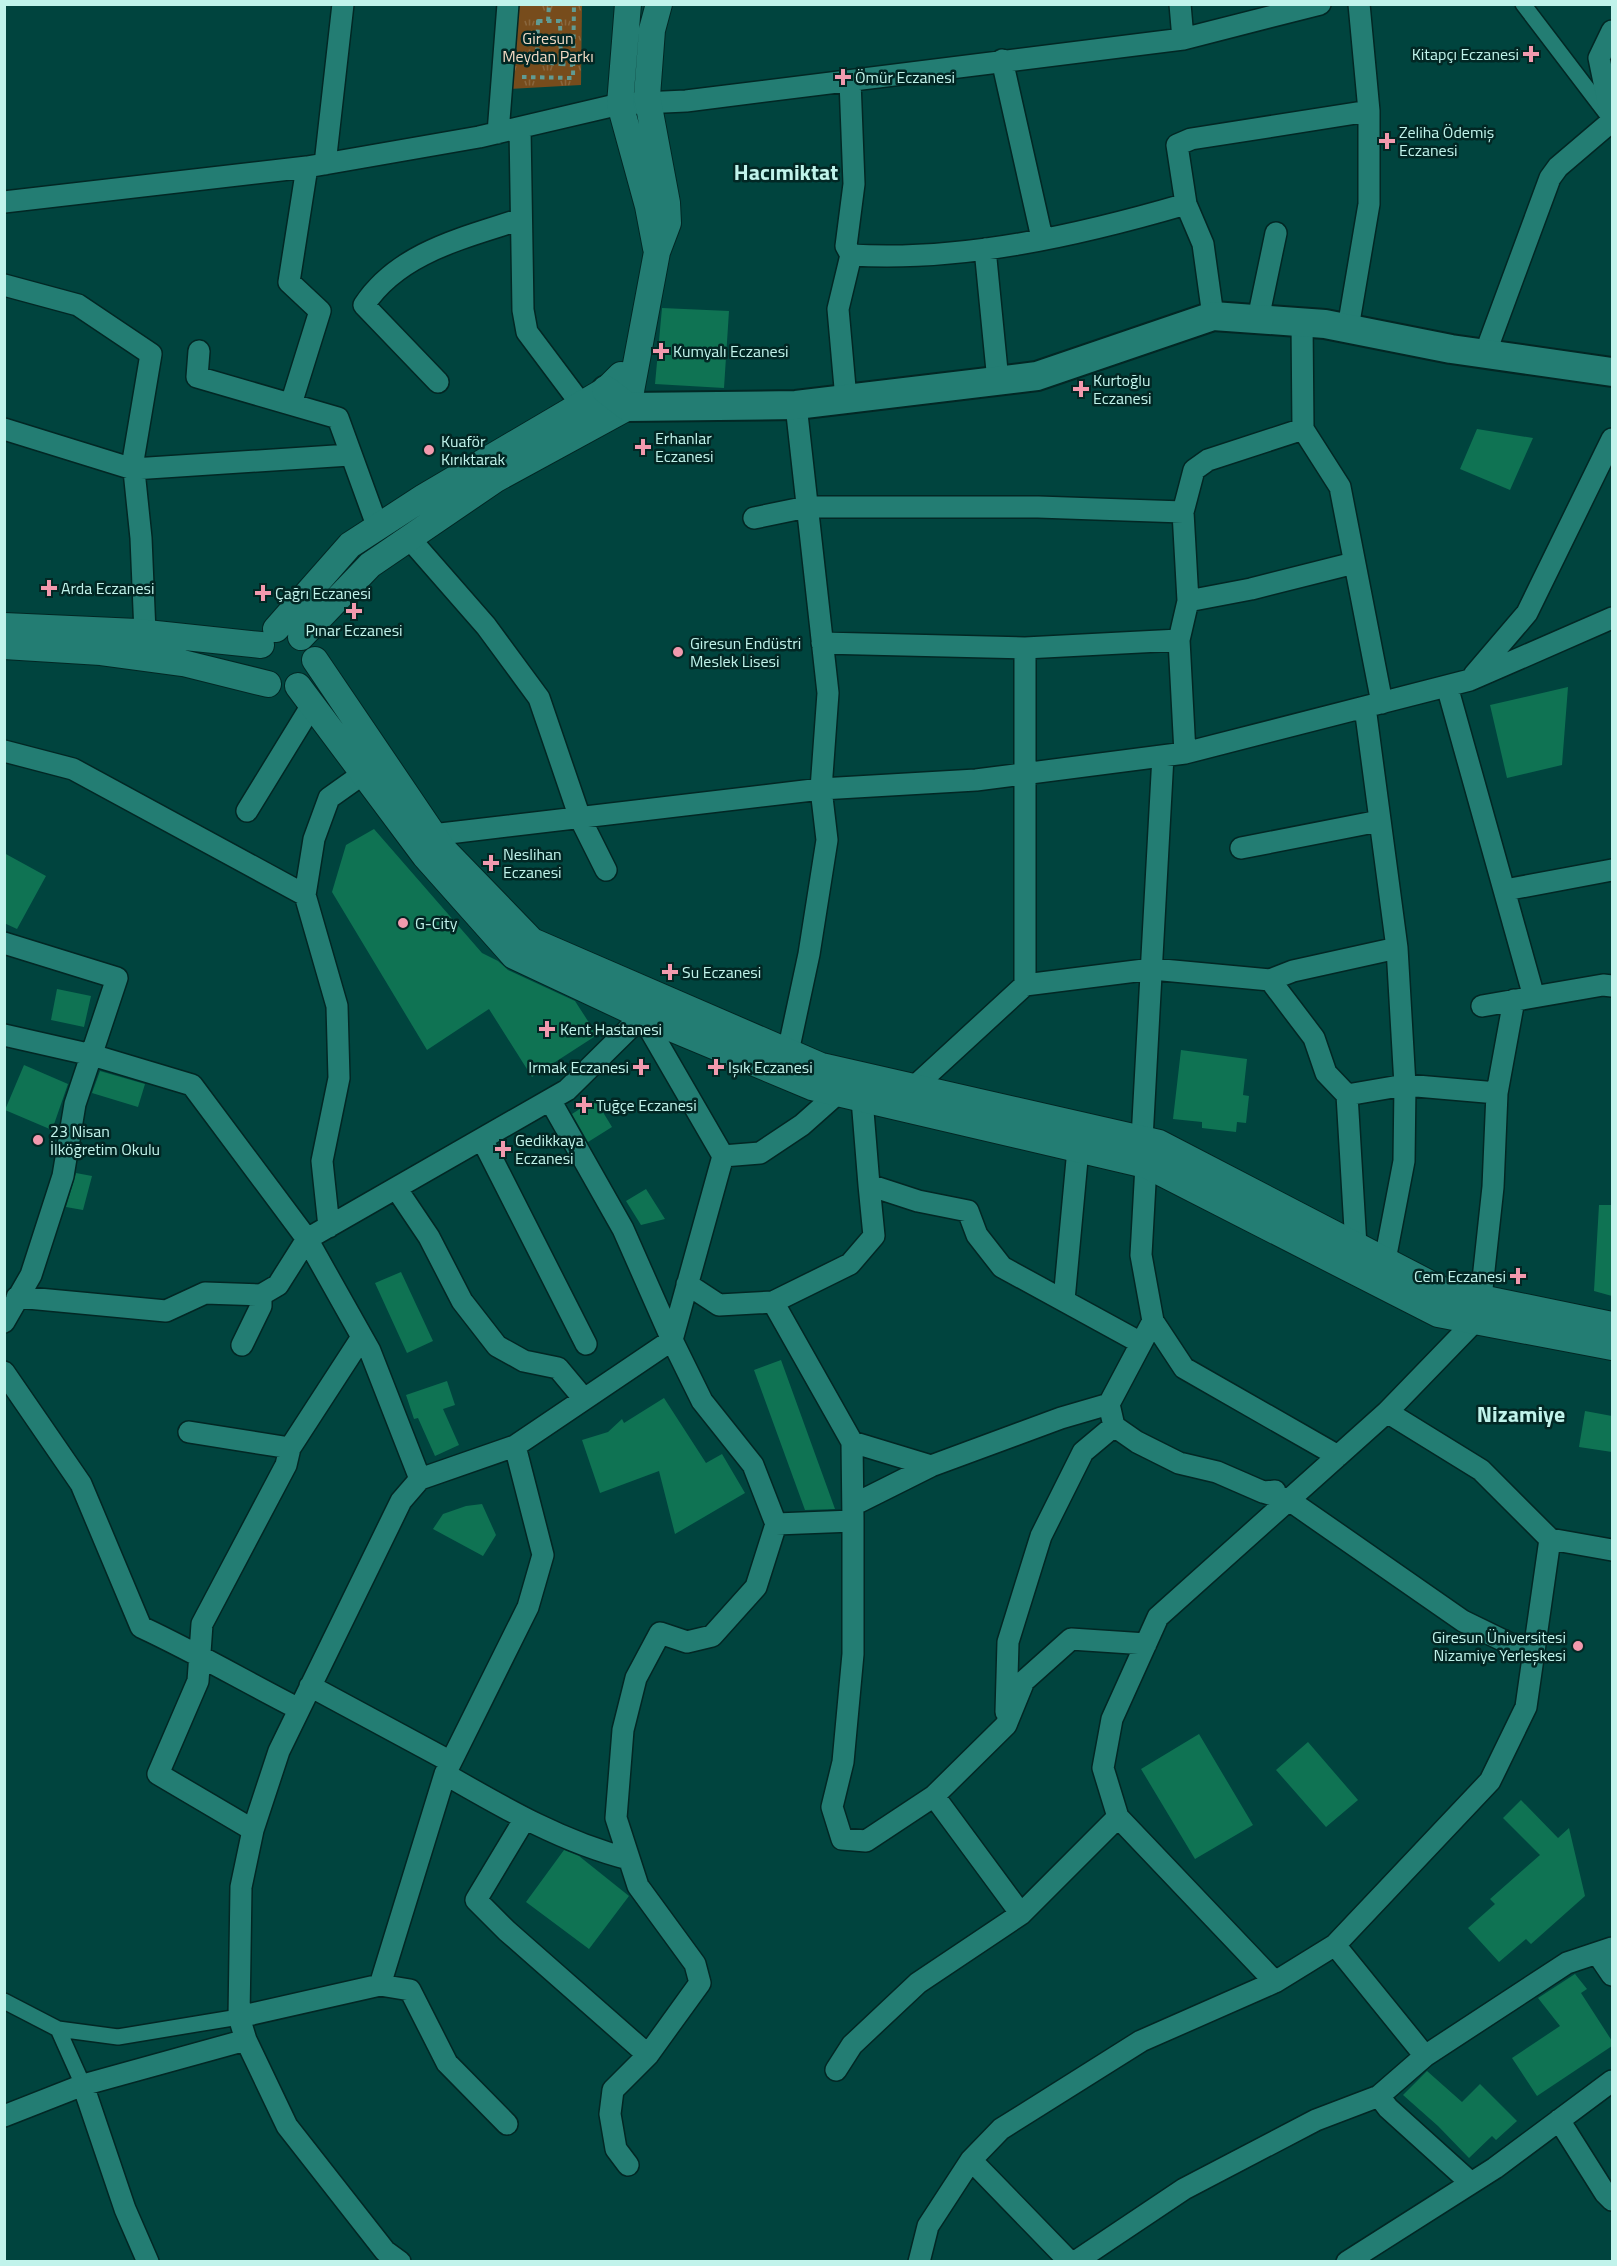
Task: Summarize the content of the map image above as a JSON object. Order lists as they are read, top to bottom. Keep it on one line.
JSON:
{"districts":["Hacımiktat","Nizamiye"],"parks":["Giresun Meydan Parkı"],"places":{"health":["Kitapçı Eczanesi","Ömür Eczanesi","Zeliha Ödemiş Eczanesi","Kumyalı Eczanesi","Kurtoğlu Eczanesi","Erhanlar Eczanesi","Arda Eczanesi","Çağrı Eczanesi","Pınar Eczanesi","Neslihan Eczanesi","Su Eczanesi","Kent Hastanesi","Irmak Eczanesi","Işık Eczanesi","Tuğçe Eczanesi","Gedikkaya Eczanesi","Cem Eczanesi"],"other":["Kuaför Kırıktarak","Giresun Endüstri Meslek Lisesi","G-City","23 Nisan İlköğretim Okulu","Giresun Üniversitesi Nizamiye Yerleşkesi"]}}
